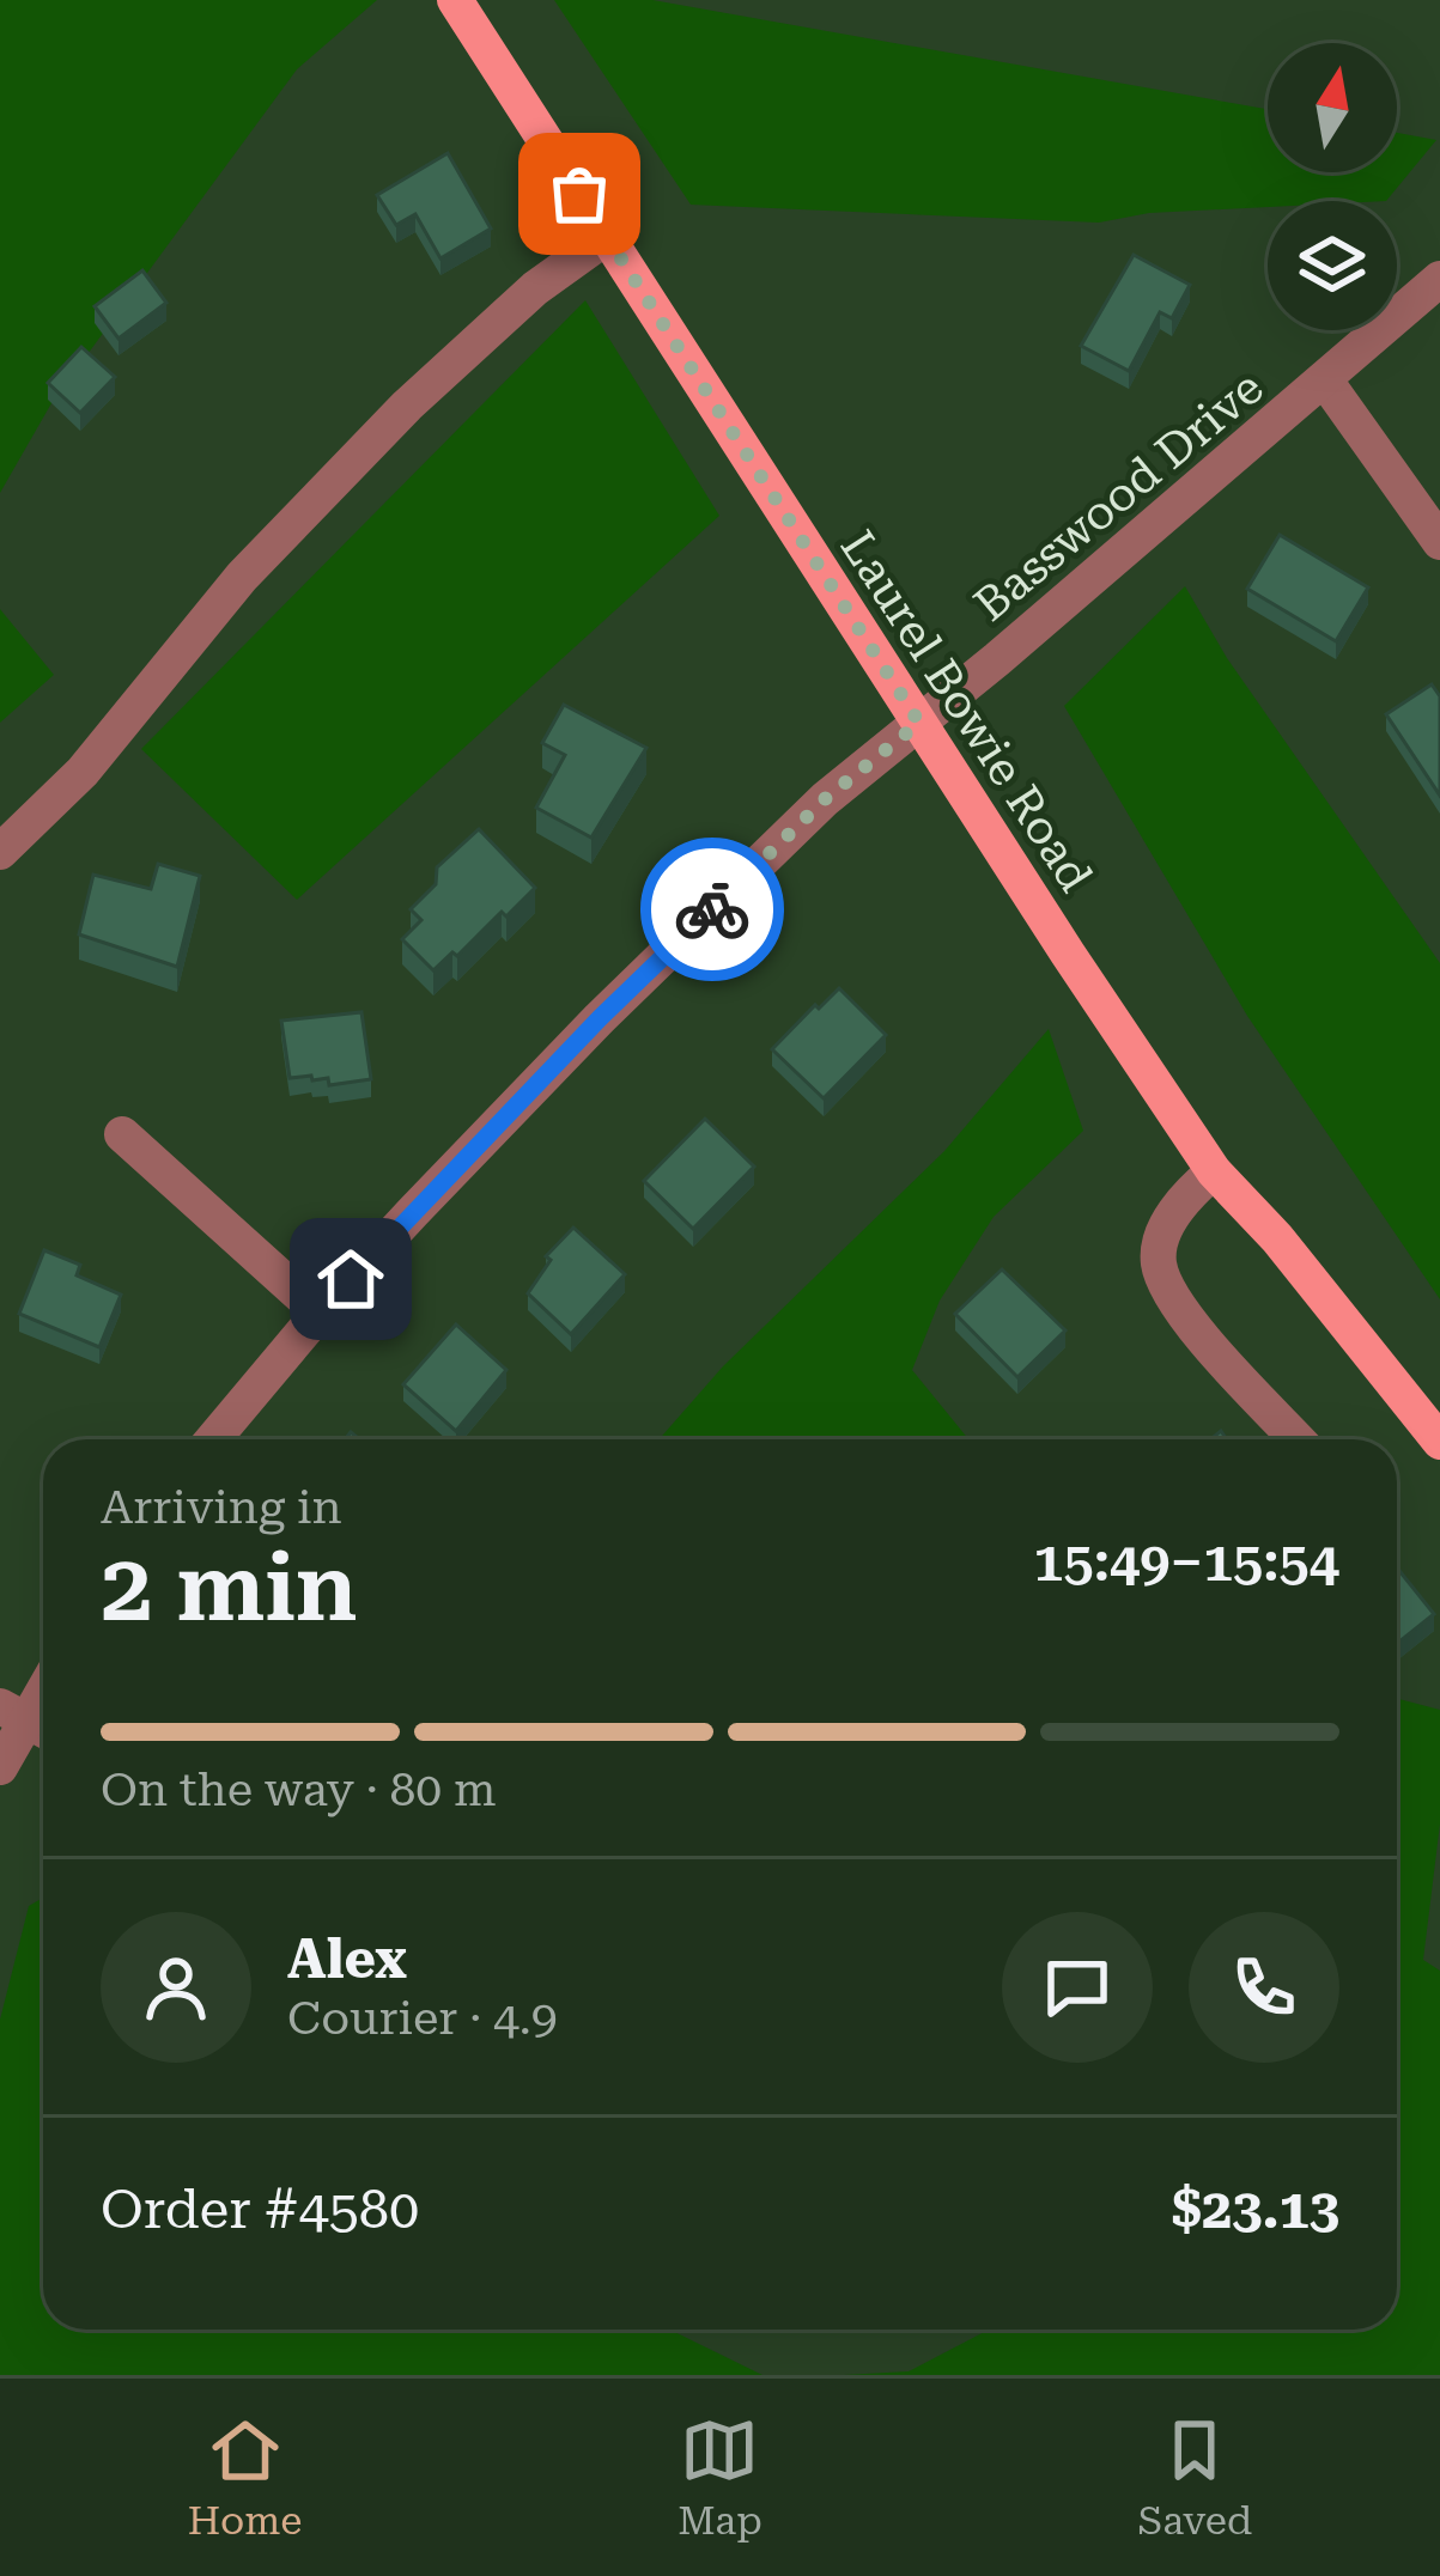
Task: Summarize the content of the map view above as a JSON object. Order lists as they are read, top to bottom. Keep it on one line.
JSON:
{"streets":{"main road":["Laurel Bowie Road"],"street":["Basswood Drive"]},"crossings":[["Basswood Drive","Laurel Bowie Road"]],"north":"top","page":{"heading":["2 min","Arriving in","15:49–15:54"],"panel":["Alex","Courier · 4.9","Order #4580","$23.13"],"bar":"On the way · 80 m","tabs":["Home","Map","Saved"]}}
